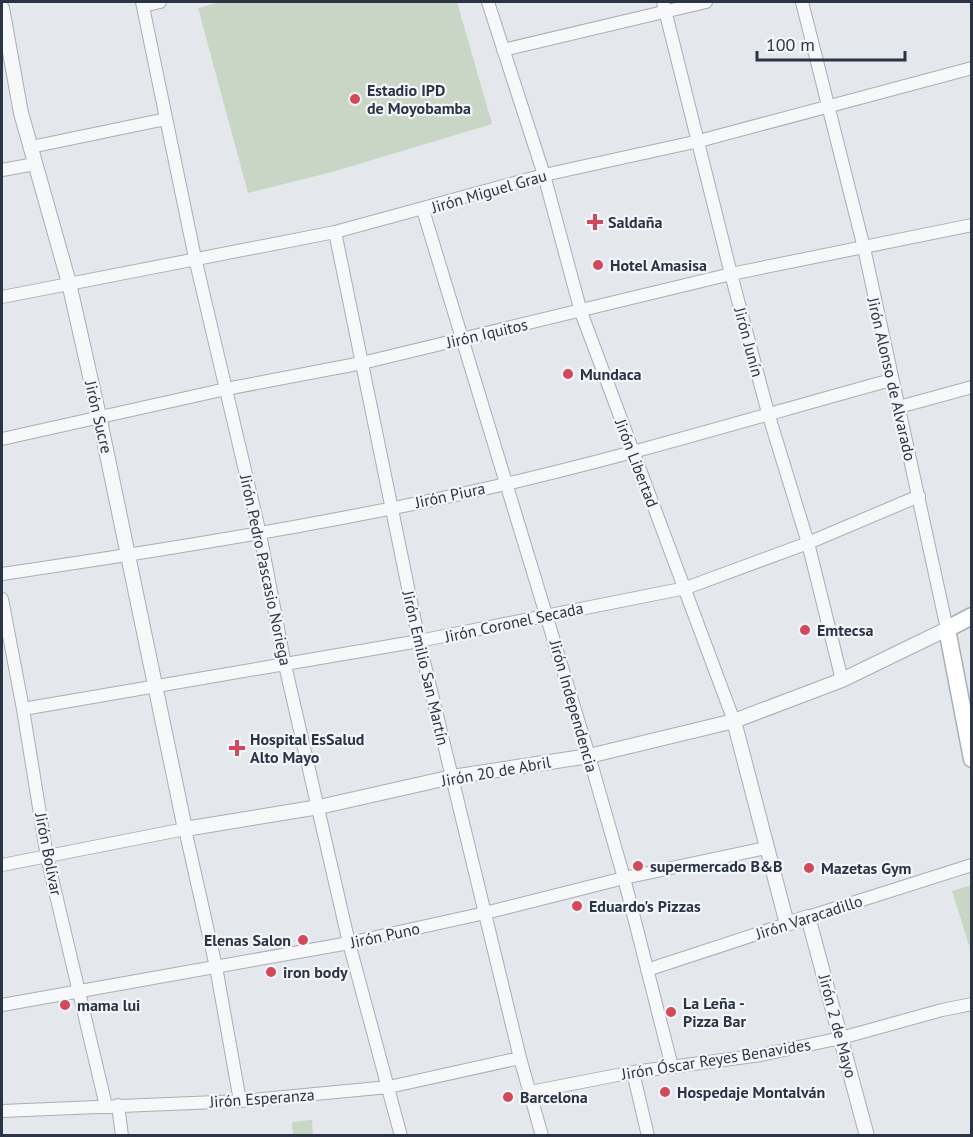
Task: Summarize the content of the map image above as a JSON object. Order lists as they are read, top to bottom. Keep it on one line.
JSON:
{"streets":{"main road":["Jirón Alonso de Alvarado","Jirón 20 de Abril"],"street":["Jirón Miguel Grau","Jirón Iquitos","Jirón Junín","Jirón Sucre","Jirón Libertad","Jirón Piura","Jirón Pedro Pascasio Noriega","Jirón Coronel Secada","Jirón Emilio San Martín","Jirón Independencia","Jirón Bolívar","Jirón Varacadillo","Jirón Puno","Jirón 2 de Mayo","Jirón Óscar Reyes Benavides","Jirón Esperanza"]},"crossings":[["Jirón Miguel Grau","Jirón Junín"],["Jirón Miguel Grau","Jirón Alonso de Alvarado"],["Jirón Miguel Grau","Jirón Sucre"],["Jirón Miguel Grau","Jirón Libertad"],["Jirón Miguel Grau","Jirón Pedro Pascasio Noriega"],["Jirón Miguel Grau","Jirón Emilio San Martín"],["Jirón Miguel Grau","Jirón Independencia"],["Jirón Iquitos","Jirón Junín"],["Jirón Iquitos","Jirón Alonso de Alvarado"],["Jirón Iquitos","Jirón Sucre"],["Jirón Iquitos","Jirón Libertad"],["Jirón Iquitos","Jirón Pedro Pascasio Noriega"],["Jirón Iquitos","Jirón Emilio San Martín"],["Jirón Iquitos","Jirón Independencia"],["Jirón Junín","Jirón Piura"],["Jirón Junín","Jirón Coronel Secada"],["Jirón Junín","Jirón 20 de Abril"],["Jirón Alonso de Alvarado","Jirón Piura"],["Jirón Alonso de Alvarado","Jirón Coronel Secada"],["Jirón Alonso de Alvarado","Jirón 20 de Abril"],["Jirón Sucre","Jirón Piura"],["Jirón Sucre","Jirón Coronel Secada"],["Jirón Sucre","Jirón 20 de Abril"],["Jirón Libertad","Jirón Piura"],["Jirón Libertad","Jirón Coronel Secada"],["Jirón Libertad","Jirón 20 de Abril"],["Jirón Libertad","Jirón Varacadillo"],["Jirón Libertad","Jirón Puno"],["Jirón Piura","Jirón Pedro Pascasio Noriega"],["Jirón Piura","Jirón Emilio San Martín"],["Jirón Piura","Jirón Independencia"],["Jirón Pedro Pascasio Noriega","Jirón Coronel Secada"],["Jirón Pedro Pascasio Noriega","Jirón 20 de Abril"],["Jirón Pedro Pascasio Noriega","Jirón Puno"],["Jirón Pedro Pascasio Noriega","Jirón Esperanza"],["Jirón Coronel Secada","Jirón Emilio San Martín"],["Jirón Coronel Secada","Jirón Independencia"],["Jirón Coronel Secada","Jirón Bolívar"],["Jirón Emilio San Martín","Jirón 20 de Abril"],["Jirón Emilio San Martín","Jirón Puno"],["Jirón Emilio San Martín","Jirón Óscar Reyes Benavides"],["Jirón Emilio San Martín","Jirón Esperanza"],["Jirón Independencia","Jirón 20 de Abril"],["Jirón Independencia","Jirón Varacadillo"],["Jirón Independencia","Jirón Puno"],["Jirón Independencia","Jirón Óscar Reyes Benavides"],["Jirón 20 de Abril","Jirón Bolívar"],["Jirón Bolívar","Jirón Puno"],["Jirón Bolívar","Jirón Esperanza"],["Jirón Varacadillo","Jirón 2 de Mayo"],["Jirón 2 de Mayo","Jirón Óscar Reyes Benavides"]],"places":{"other":["Estadio IPD de Moyobamba","Hotel Amasisa","Mundaca","Emtecsa","supermercado B&B","Mazetas Gym","Eduardo's Pizzas","Elenas Salon","iron body","mama lui","La Leña - Pizza Bar","Hospedaje Montalván","Barcelona"],"health":["Saldaña","Hospital EsSalud Alto Mayo"]},"scale_bar":"100 m"}
